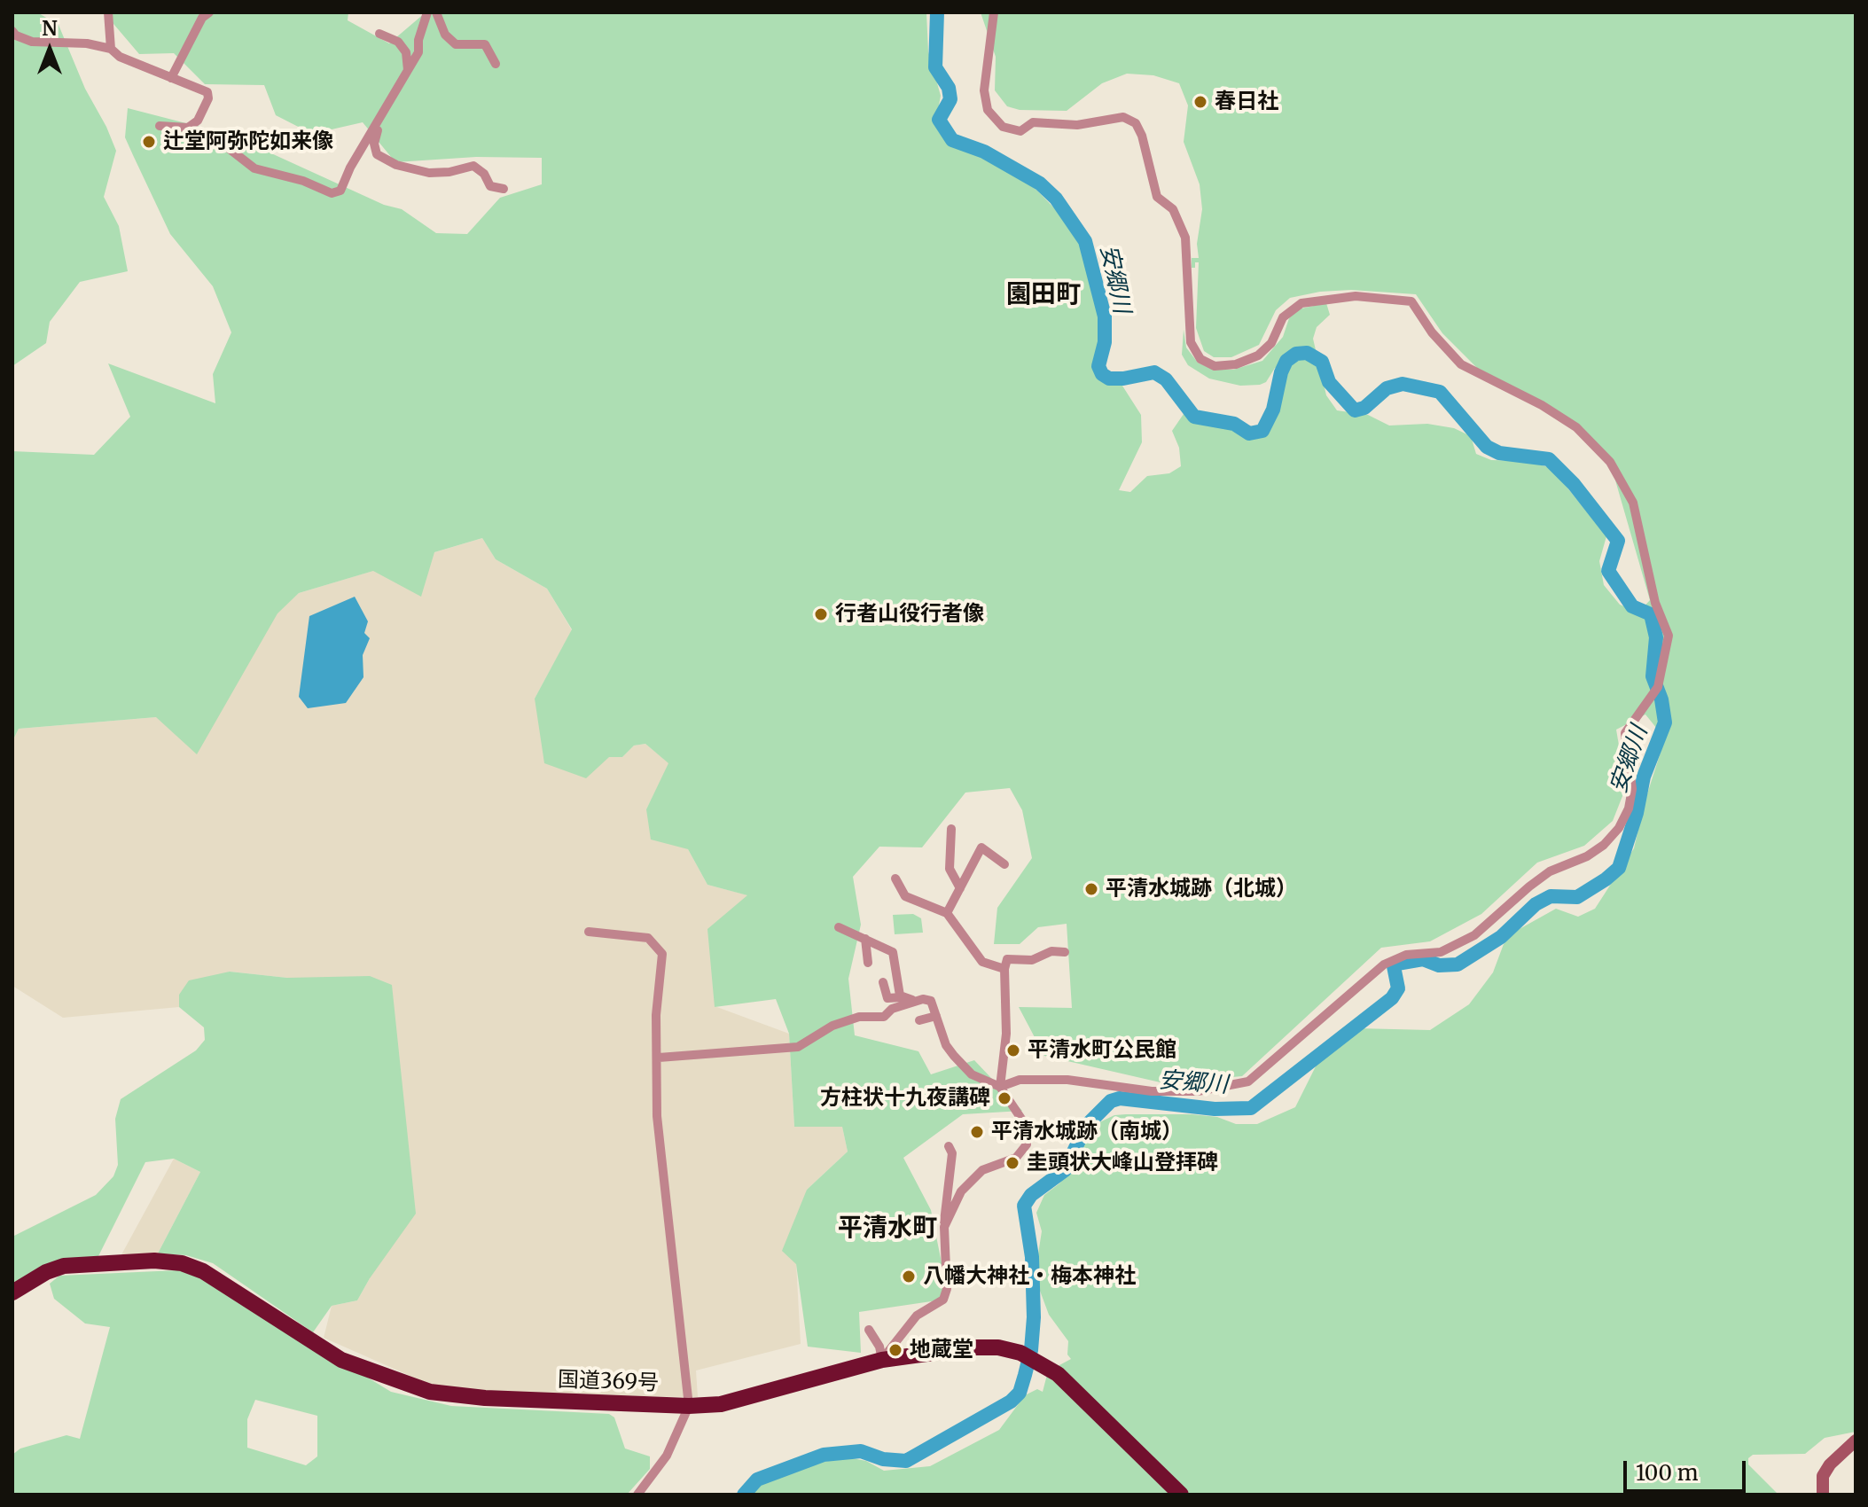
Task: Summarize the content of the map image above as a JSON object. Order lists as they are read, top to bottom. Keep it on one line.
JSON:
{"streets":{"highway":["国道369号"]},"districts":["園田町","平清水町"],"water":["安郷川"],"places":["春日社","辻堂阿弥陀如来像","行者山役行者像","平清水城跡（北城）","平清水町公民館","方柱状十九夜講碑","平清水城跡（南城）","圭頭状大峰山登拝碑","八幡大神社・梅本神社","地蔵堂"],"scale_bar":"100 m","north":"top"}
